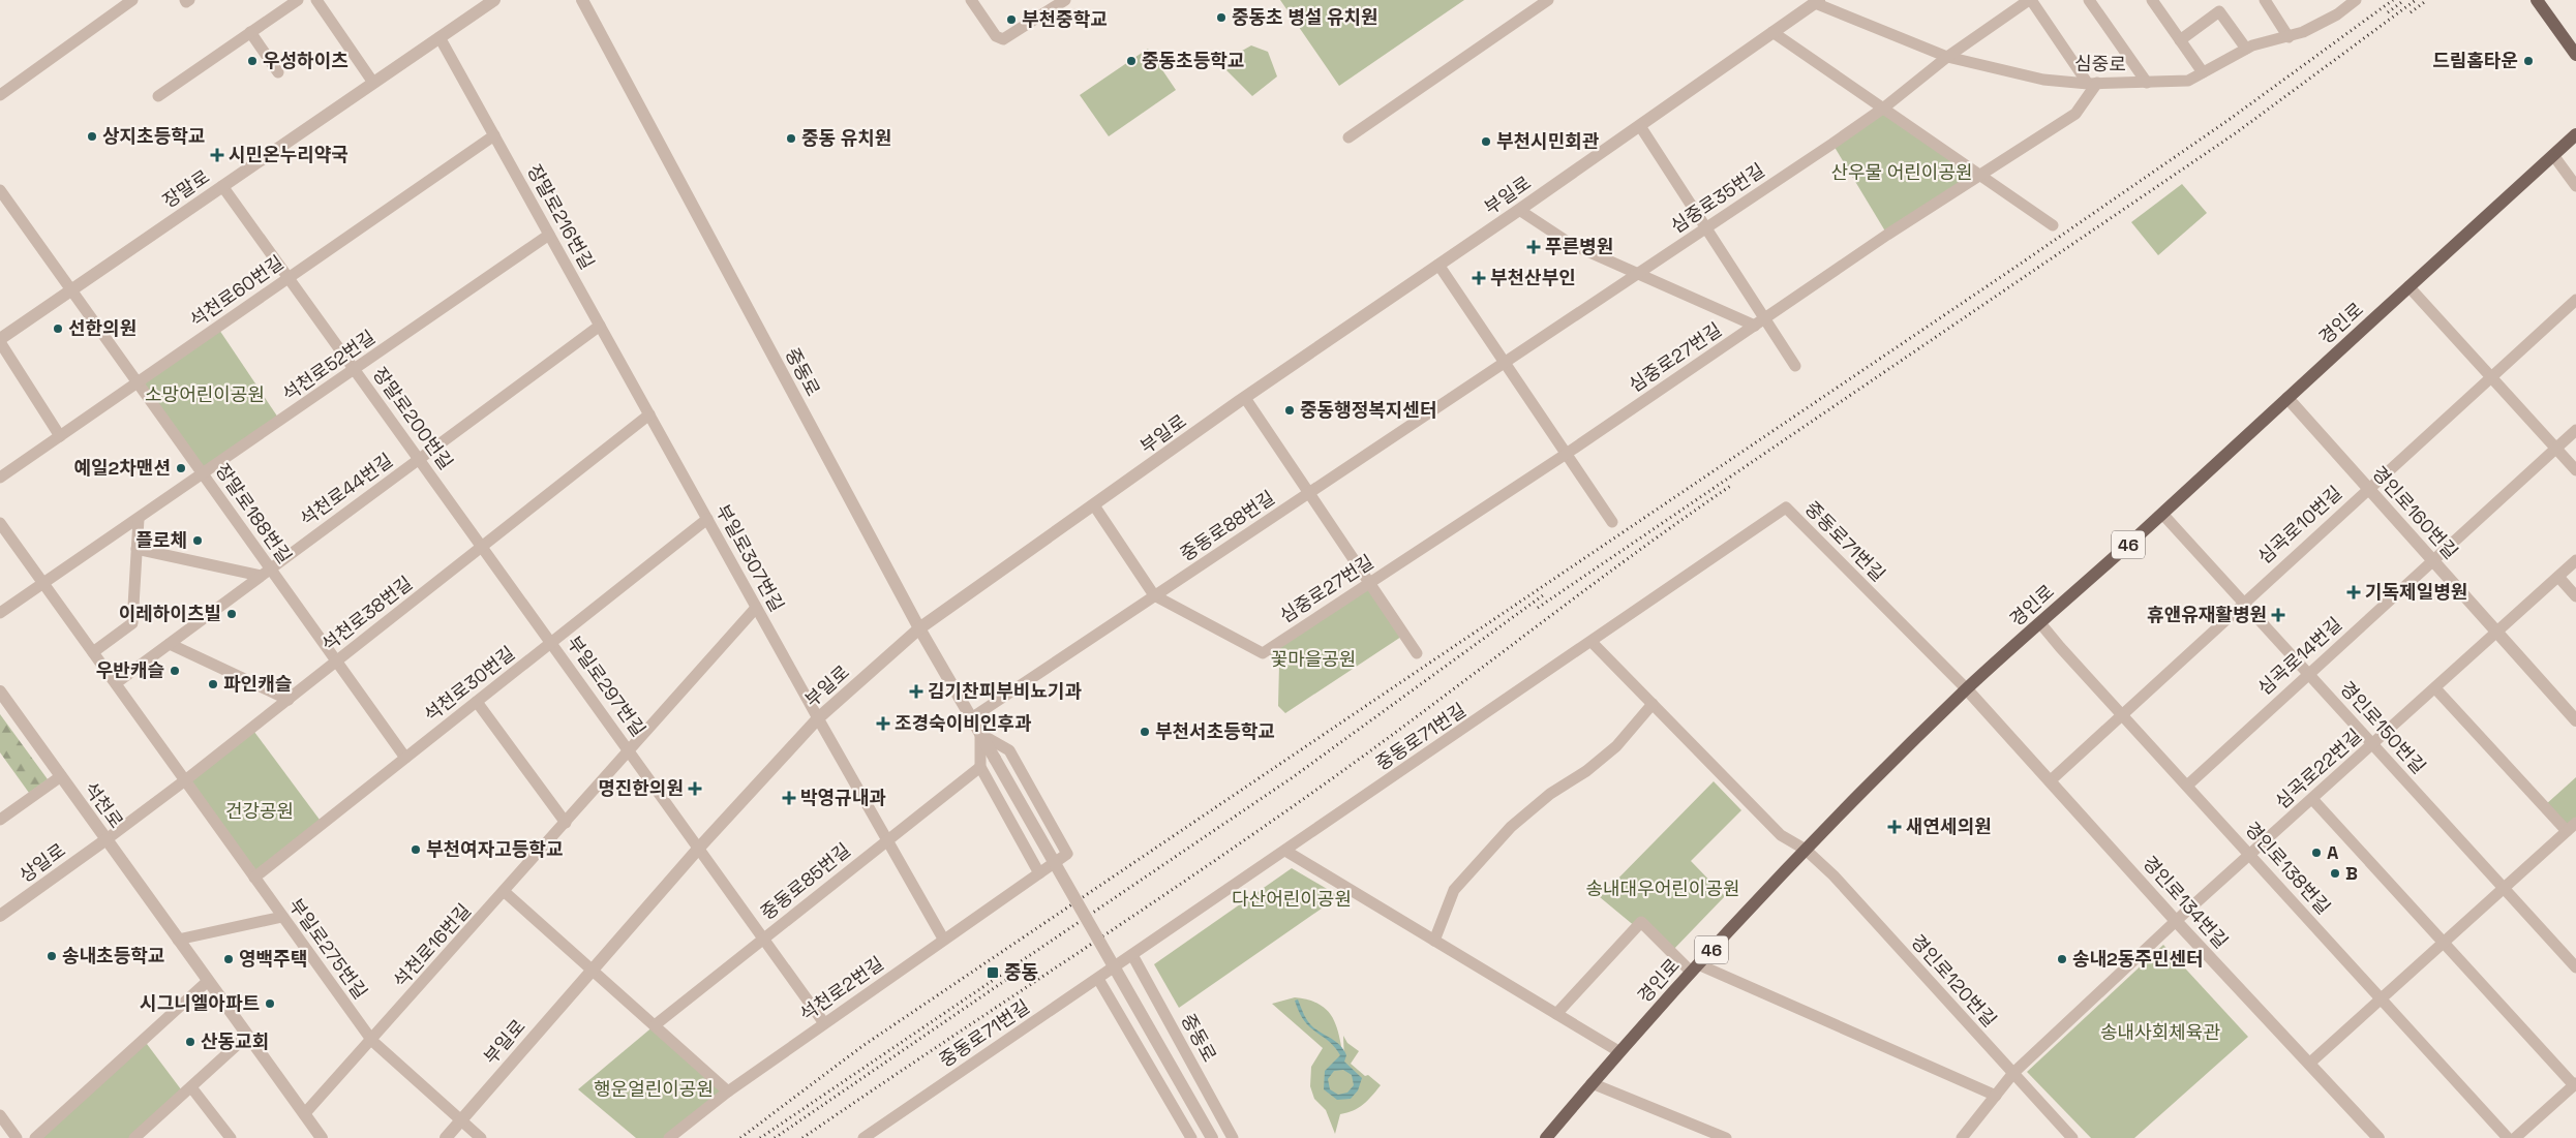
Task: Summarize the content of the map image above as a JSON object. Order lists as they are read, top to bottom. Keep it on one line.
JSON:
{"streets":{"main road":["경인로","46"],"street":["심중로","장말로","부일로","심중로35번길","장말로216번길","석천로60번길","심중로27번길","석천로52번길","중동로","장말로200번길","석천로44번길","경인로160번길","장말로188번길","심곡로10번길","중동로88번길","중동로71번길","부일로307번길","석천로38번길","심곡로14번길","석천로30번길","부일로297번길","경인로150번길","심곡로22번길","석천로","상일로","경인로138번길","중동로85번길","경인로134번길","석천로16번길","부일로275번길","경인로120번길","석천로2번길"]},"crossings":[["심중로","부일로"],["심중로","심중로35번길"],["심중로","심중로27번길"],["장말로","장말로216번길"],["장말로","장말로200번길"],["장말로","장말로188번길"],["부일로","중동로"],["부일로","부일로307번길"],["부일로","부일로297번길"],["부일로","부일로275번길"],["심중로35번길","중동로88번길"],["장말로216번길","석천로60번길"],["장말로216번길","석천로52번길"],["장말로216번길","석천로44번길"],["장말로216번길","부일로307번길"],["장말로216번길","석천로38번길"],["석천로60번길","장말로200번길"],["석천로60번길","장말로188번길"],["경인로","경인로160번길"],["경인로","중동로71번길"],["경인로","경인로150번길"],["경인로","경인로138번길"],["경인로","경인로134번길"],["경인로","경인로120번길"],["심중로27번길","중동로88번길"],["석천로52번길","장말로200번길"],["석천로52번길","장말로188번길"],["석천로52번길","부일로275번길"],["중동로","중동로88번길"],["중동로","중동로71번길"],["중동로","석천로2번길"],["장말로200번길","석천로44번길"],["장말로200번길","석천로38번길"],["장말로200번길","부일로297번길"],["석천로44번길","장말로188번길"],["석천로44번길","부일로275번길"],["경인로160번길","심곡로10번길"],["경인로160번길","심곡로14번길"],["경인로160번길","심곡로22번길"],["장말로188번길","석천로38번길"],["장말로188번길","석천로30번길"],["심곡로10번길","경인로150번길"],["심곡로10번길","경인로138번길"],["심곡로10번길","경인로134번길"],["중동로71번길","경인로134번길"],["중동로71번길","경인로120번길"],["부일로307번길","석천로38번길"],["부일로307번길","석천로30번길"],["부일로307번길","중동로85번길"],["부일로307번길","석천로16번길"],["부일로307번길","석천로2번길"],["석천로38번길","부일로297번길"],["석천로38번길","석천로"],["석천로38번길","상일로"],["석천로38번길","부일로275번길"],["심곡로14번길","경인로150번길"],["심곡로14번길","경인로138번길"],["석천로30번길","부일로297번길"],["석천로30번길","부일로275번길"],["부일로297번길","중동로85번길"],["부일로297번길","석천로16번길"],["부일로297번길","석천로2번길"],["경인로150번길","심곡로22번길"],["심곡로22번길","경인로138번길"],["심곡로22번길","경인로134번길"],["심곡로22번길","경인로120번길"],["석천로","상일로"],["석천로","석천로16번길"],["석천로16번길","부일로275번길"]],"parks":["산우물 어린이공원","소망어린이공원","꽃마을공원","건강공원","송내대우어린이공원","다산어린이공원","송내사회체육관","행운얼린이공원"],"places":{"other":["중동초 병설 유치원","부천중학교","우성하이츠","중동초등학교","드림홈타운","상지초등학교","중동 유치원","부천시민회관","선한의원","중동행정복지센터","예일2차맨션","플로체","이레하이츠빌","우반캐슬","파인캐슬","부천서초등학교","부천여자고등학교","A","B","송내초등학교","영백주택","송내2동주민센터","시그니엘아파트","산동교회"],"health":["시민온누리약국","푸른병원","부천산부인","기독제일병원","휴앤유재활병원","김기찬피부비뇨기과","조경숙이비인후과","명진한의원","박영규내과","새연세의원"],"transit":["중동"]}}
